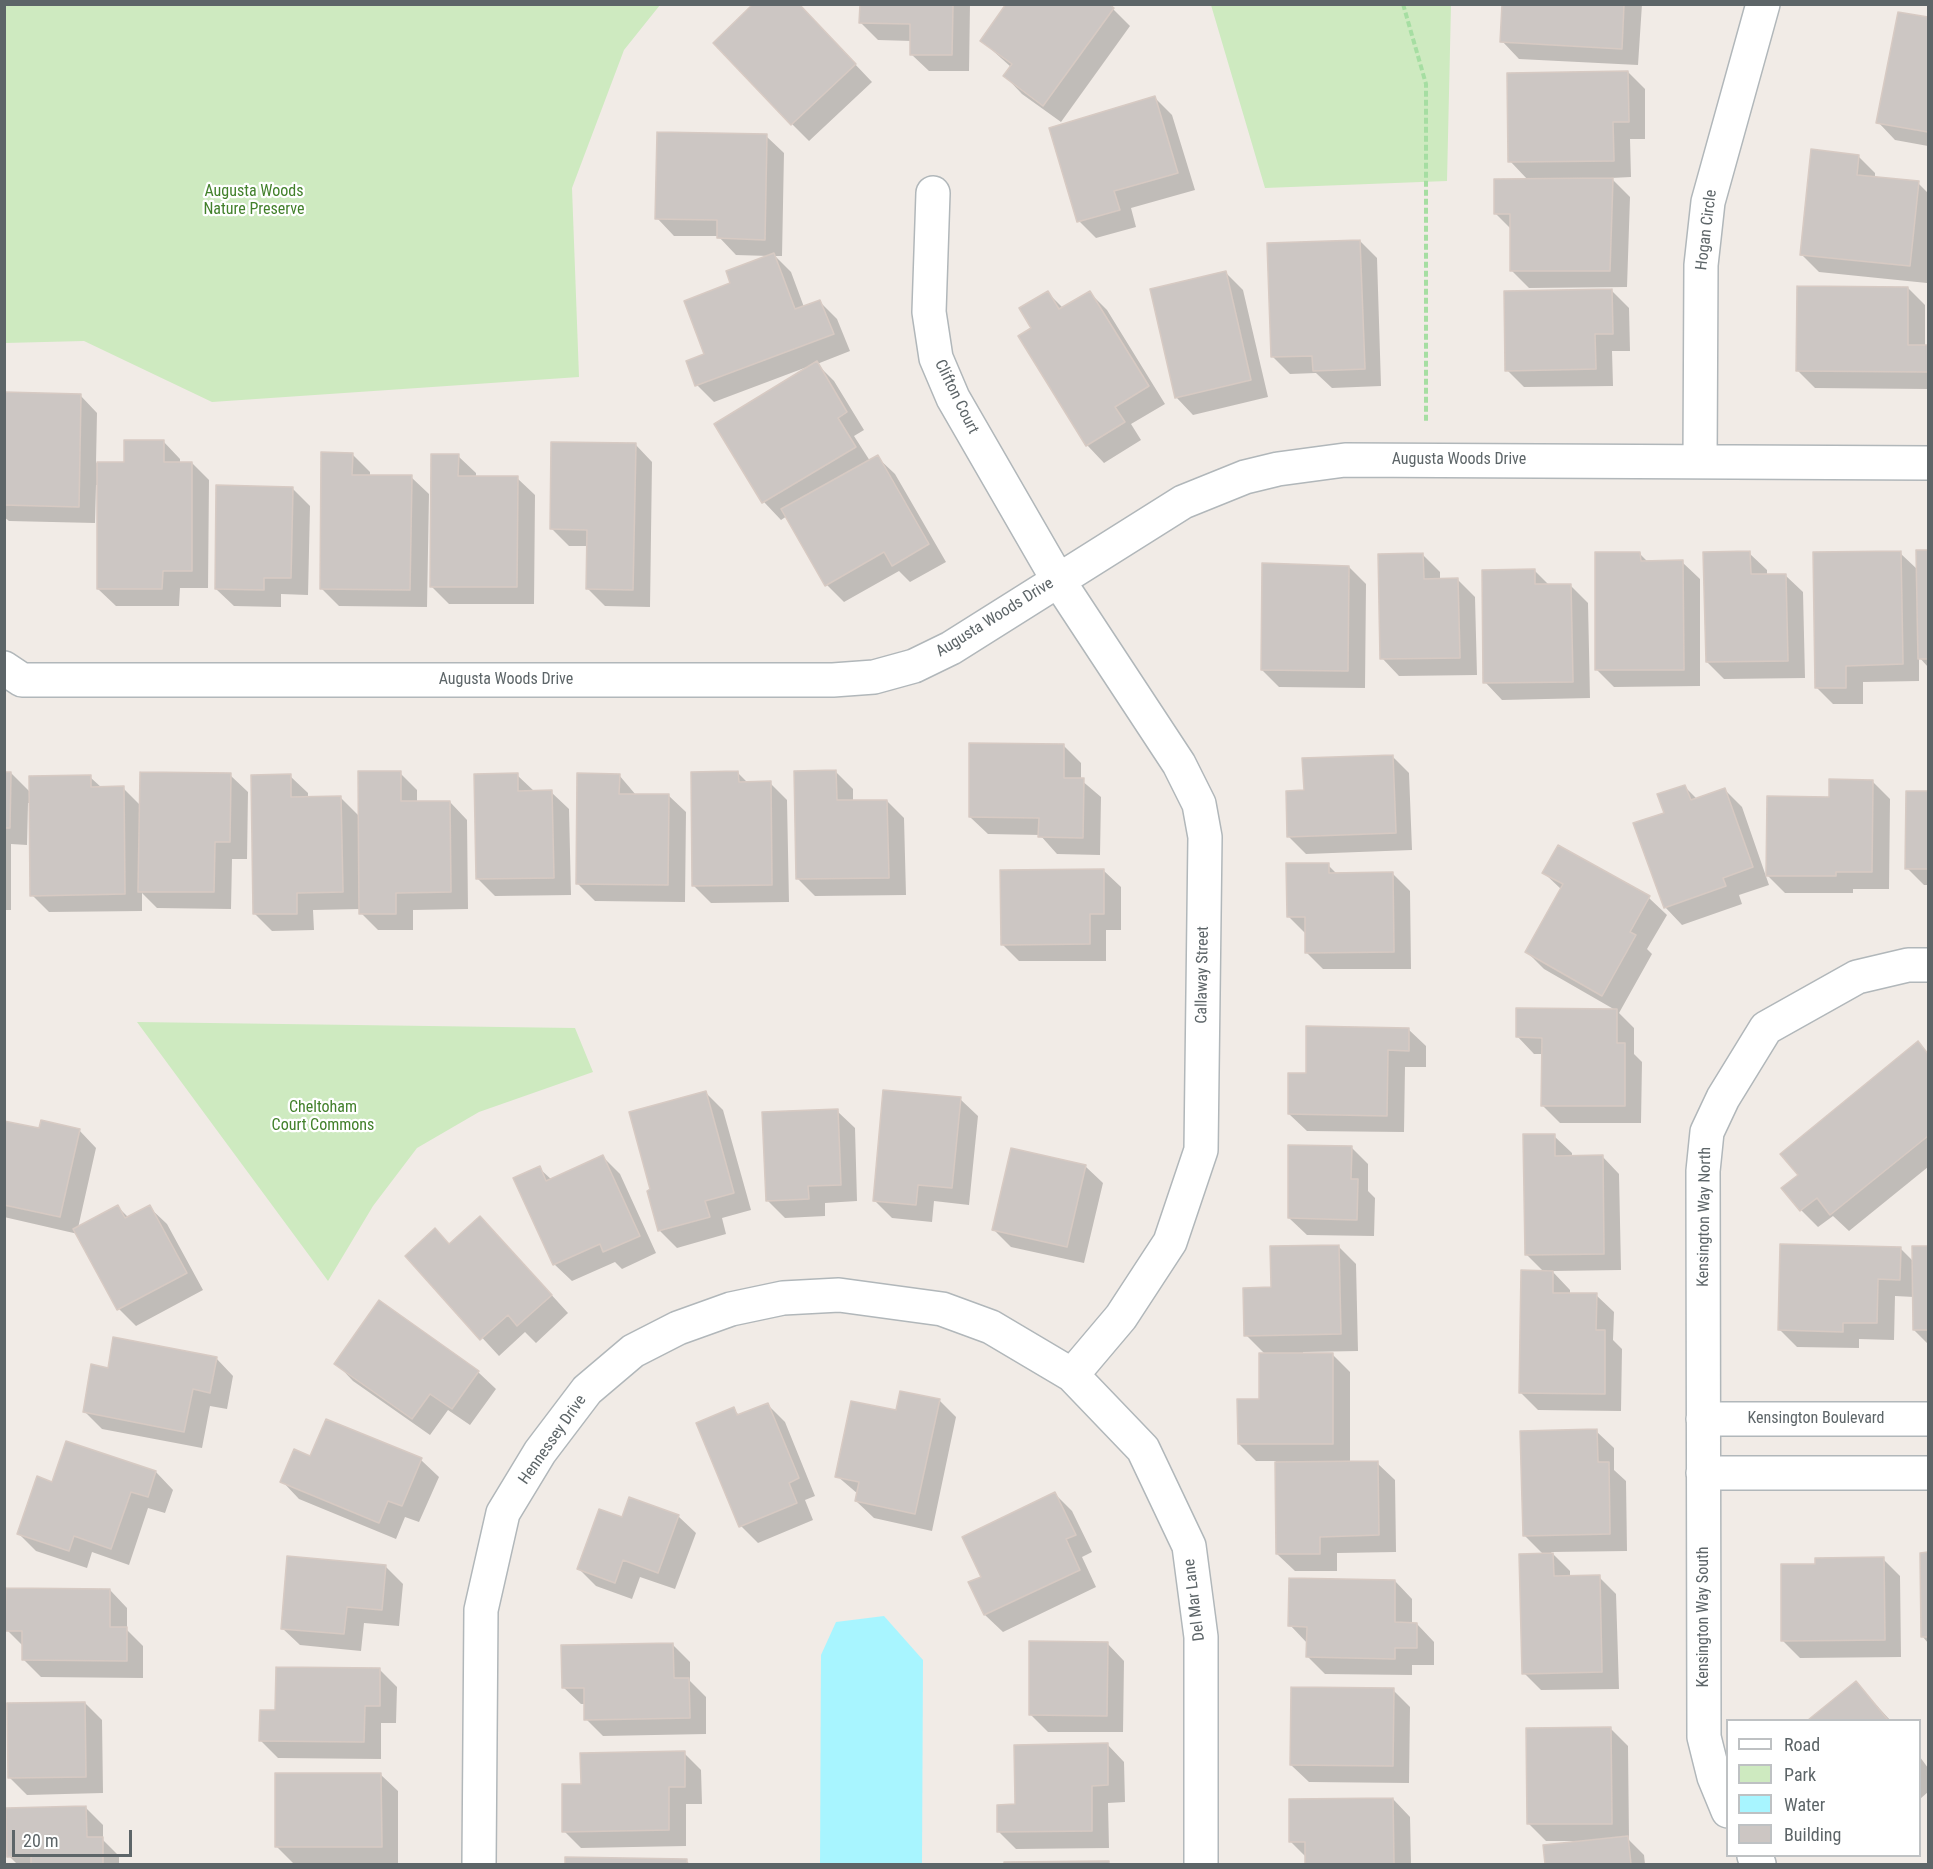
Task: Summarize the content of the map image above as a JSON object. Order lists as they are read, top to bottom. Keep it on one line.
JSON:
{"streets":{"street":["Hogan Circle","Clifton Court","Augusta Woods Drive","Callaway Street","Kensington Way North","Kensington Boulevard","Hennessey Drive","Del Mar Lane","Kensington Way South"]},"crossings":[["Hogan Circle","Augusta Woods Drive"],["Clifton Court","Augusta Woods Drive"],["Clifton Court","Callaway Street"],["Augusta Woods Drive","Callaway Street"],["Callaway Street","Hennessey Drive"],["Callaway Street","Del Mar Lane"],["Kensington Way North","Kensington Boulevard"],["Kensington Way North","Kensington Way South"],["Kensington Boulevard","Kensington Way South"],["Hennessey Drive","Del Mar Lane"]],"parks":["Augusta Woods Nature Preserve","Cheltoham Court Commons"],"legend":["Road","Park","Water","Building"],"scale_bar":"20 m"}
